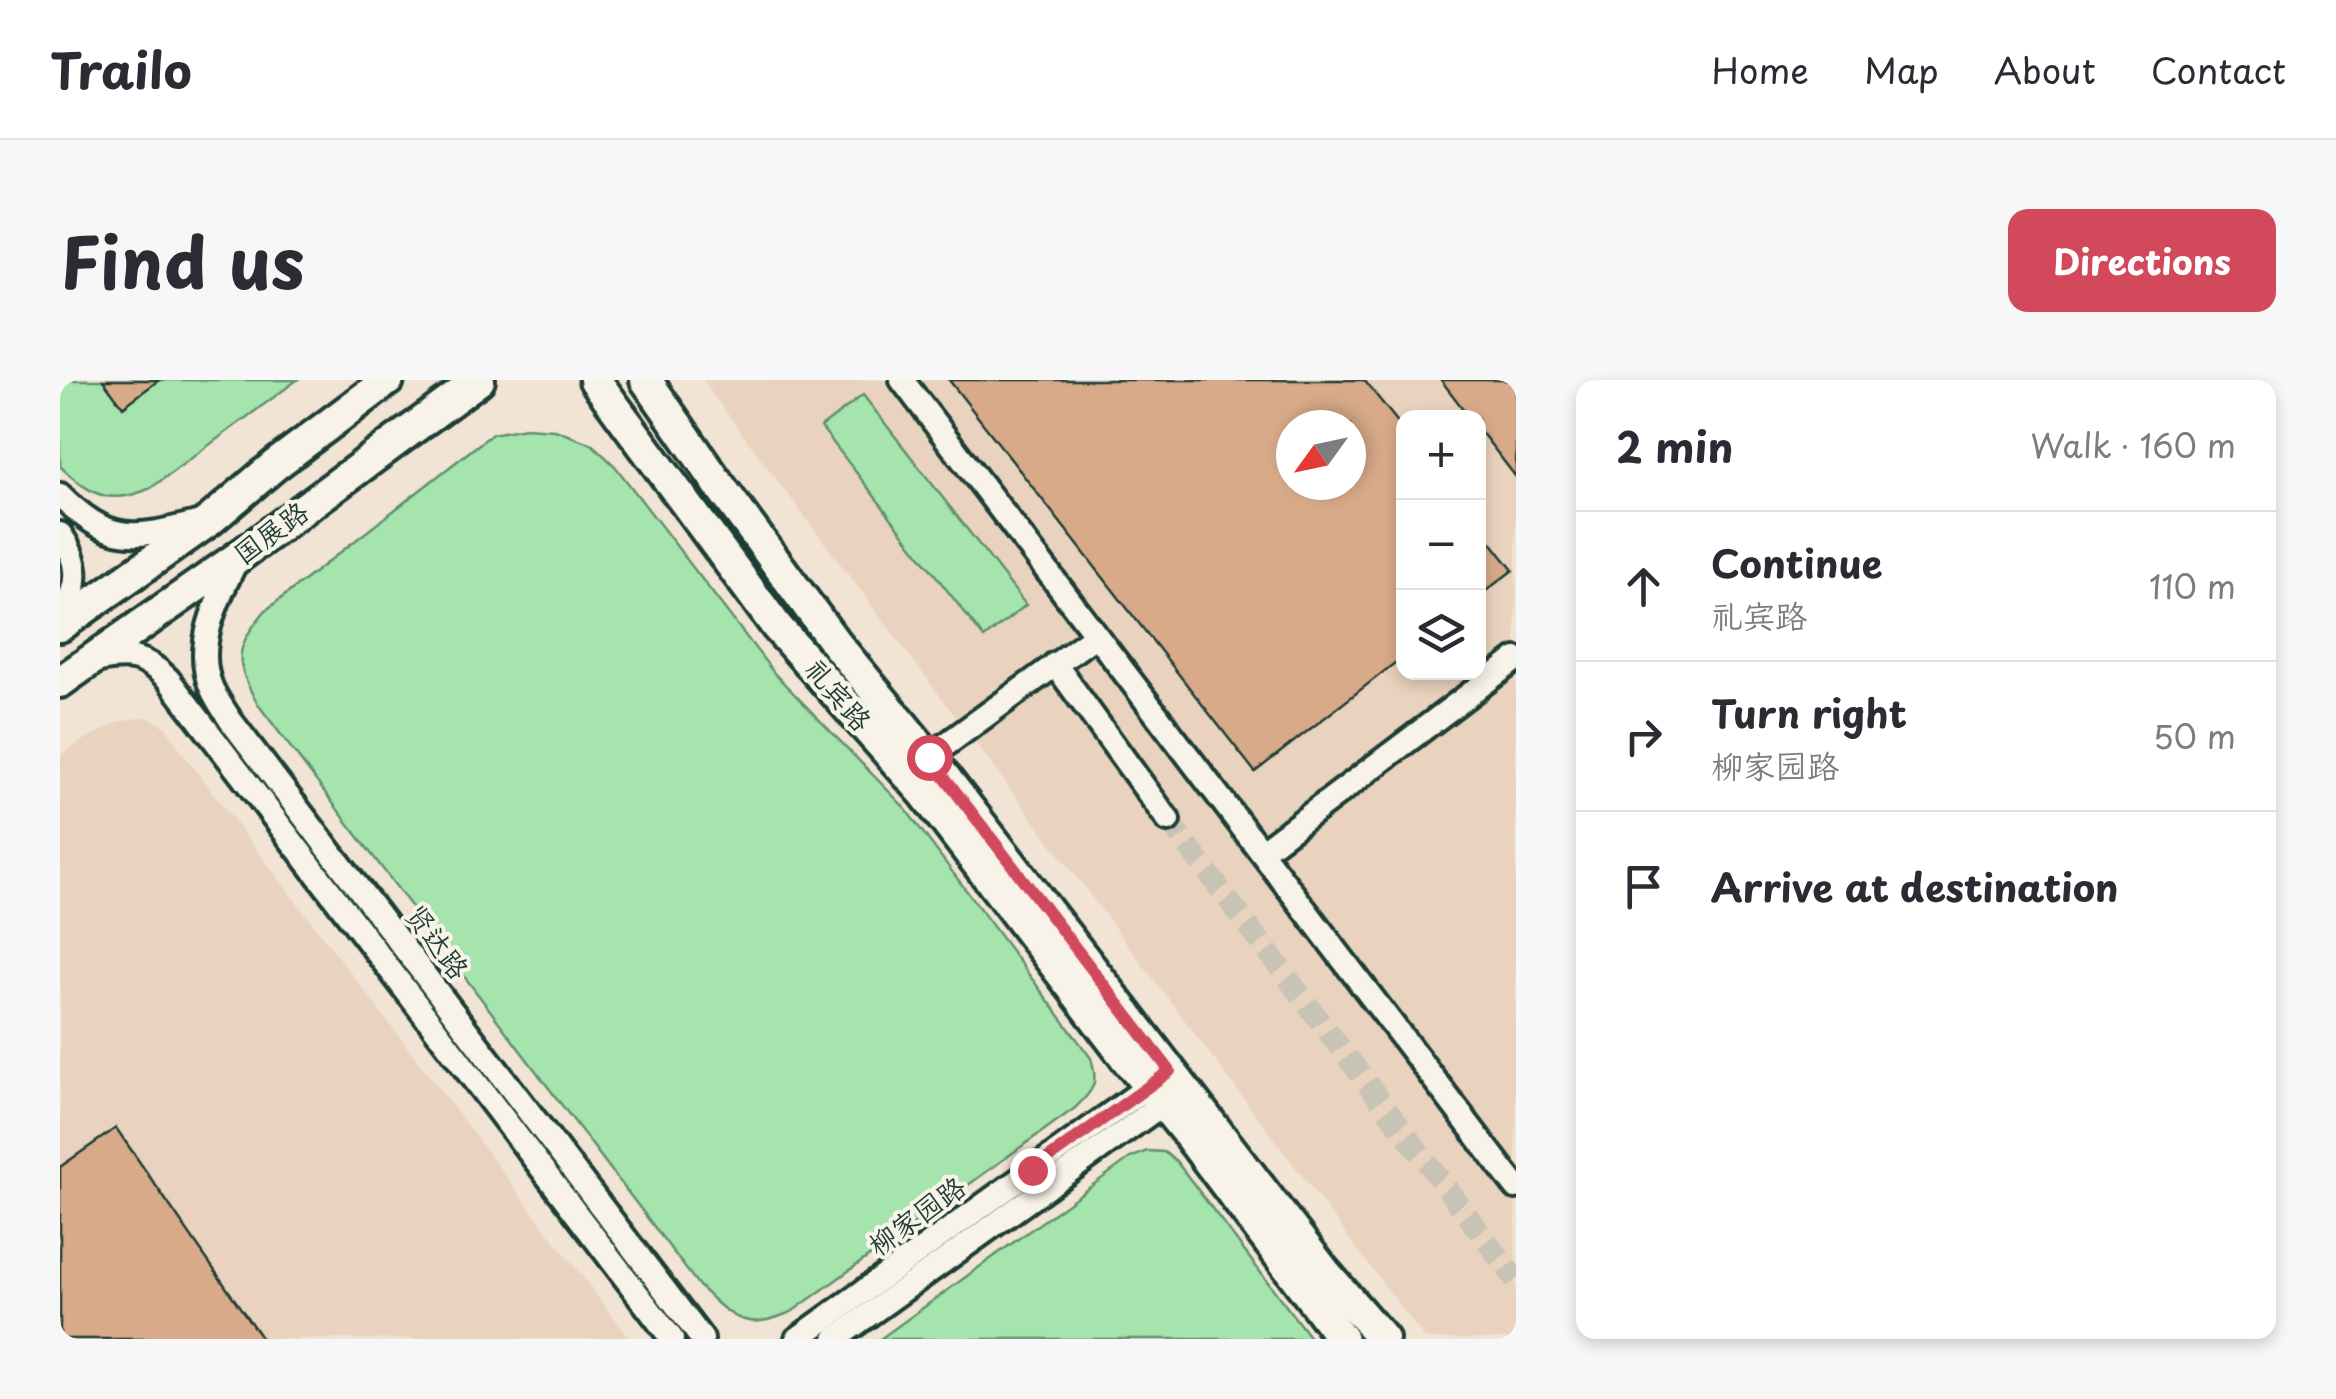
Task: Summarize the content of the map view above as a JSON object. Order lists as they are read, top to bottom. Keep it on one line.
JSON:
{"streets":{"main road":["国展路","礼宾路"],"street":["贤达路","柳家园路"]},"crossings":[["国展路","贤达路"],["礼宾路","柳家园路"]],"north":"bottom left","page":{"header":"Trailo","nav":["Home","Map","About","Contact"],"title":"Find us","buttons":"Directions","heading":["2 min","Walk · 160 m"],"map_buttons":["+","−"],"list":[["Continue","礼宾路","110 m"],["Turn right","柳家园路","50 m"],"Arrive at destination"]}}
